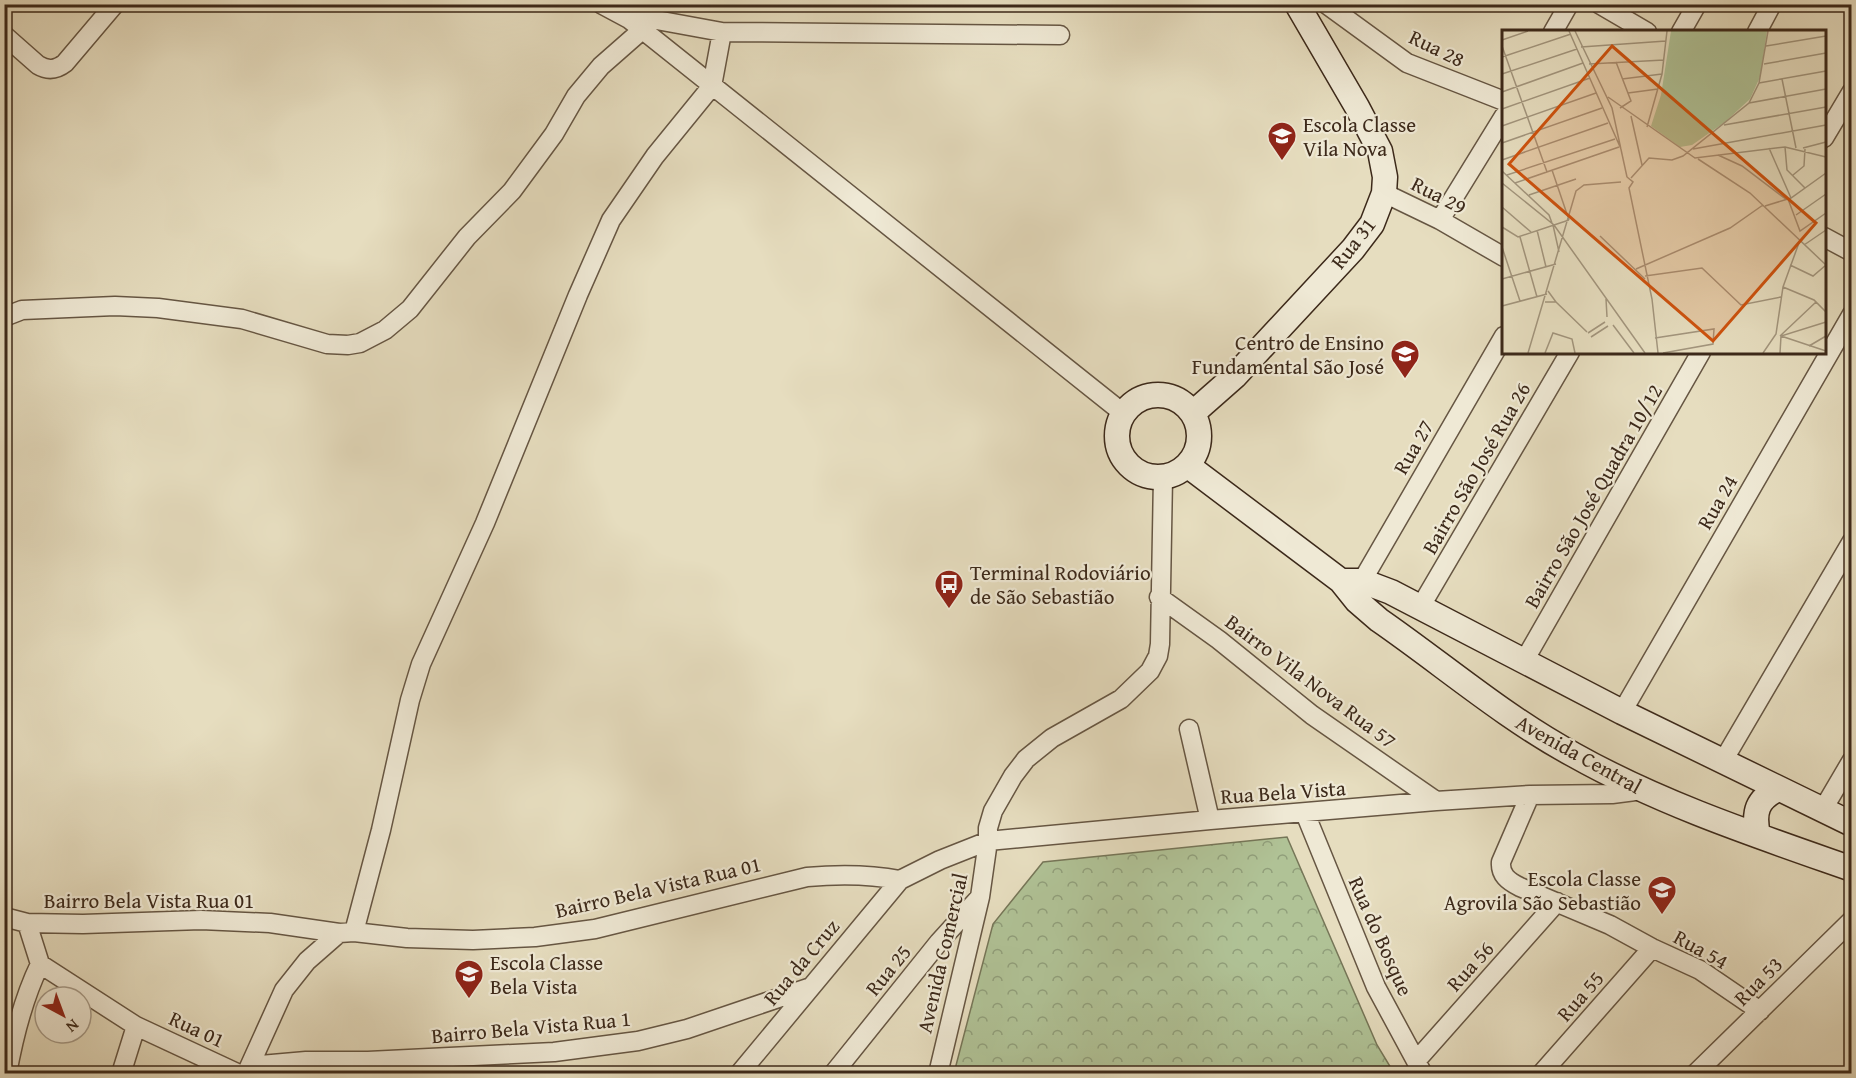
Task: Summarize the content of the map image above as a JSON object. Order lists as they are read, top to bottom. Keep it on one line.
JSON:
{"streets":{"street":["Rua 28","Rua 29","Rua 31","Rua 27","Bairro São José Rua 26","Bairro São José Quadra 10/12","Rua 24","Bairro Vila Nova Rua 57","Avenida Central","Rua Bela Vista","Bairro Bela Vista Rua 01","Rua do Bosque","Rua 54","Avenida Comercial","Rua da Cruz","Rua 56","Rua 25","Rua 53","Rua 55","Bairro Bela Vista Rua 1","Rua 01"]},"crossings":[["Rua 29","Rua 31"],["Rua 31","Avenida Central"],["Rua 31","Avenida Comercial"],["Rua 27","Avenida Central"],["Bairro São José Rua 26","Avenida Central"],["Bairro São José Quadra 10/12","Avenida Central"],["Rua 24","Avenida Central"],["Bairro Vila Nova Rua 57","Rua Bela Vista"],["Bairro Vila Nova Rua 57","Avenida Comercial"],["Avenida Central","Rua Bela Vista"],["Avenida Central","Avenida Comercial"],["Rua Bela Vista","Bairro Bela Vista Rua 01"],["Rua Bela Vista","Rua do Bosque"],["Rua Bela Vista","Rua 54"],["Rua Bela Vista","Avenida Comercial"],["Rua Bela Vista","Rua da Cruz"],["Bairro Bela Vista Rua 01","Rua da Cruz"],["Rua do Bosque","Rua 56"],["Rua 54","Rua 56"],["Rua 54","Rua 53"],["Rua 54","Rua 55"],["Avenida Comercial","Rua 25"],["Rua da Cruz","Bairro Bela Vista Rua 1"],["Bairro Bela Vista Rua 1","Rua 01"]],"places":{"school or university":["Escola Classe Vila Nova","Centro de Ensino Fundamental São José","Escola Classe Agrovila São Sebastião","Escola Classe Bela Vista"],"bus stop":["Terminal Rodoviário de São Sebastião"]},"north":"bottom right"}
